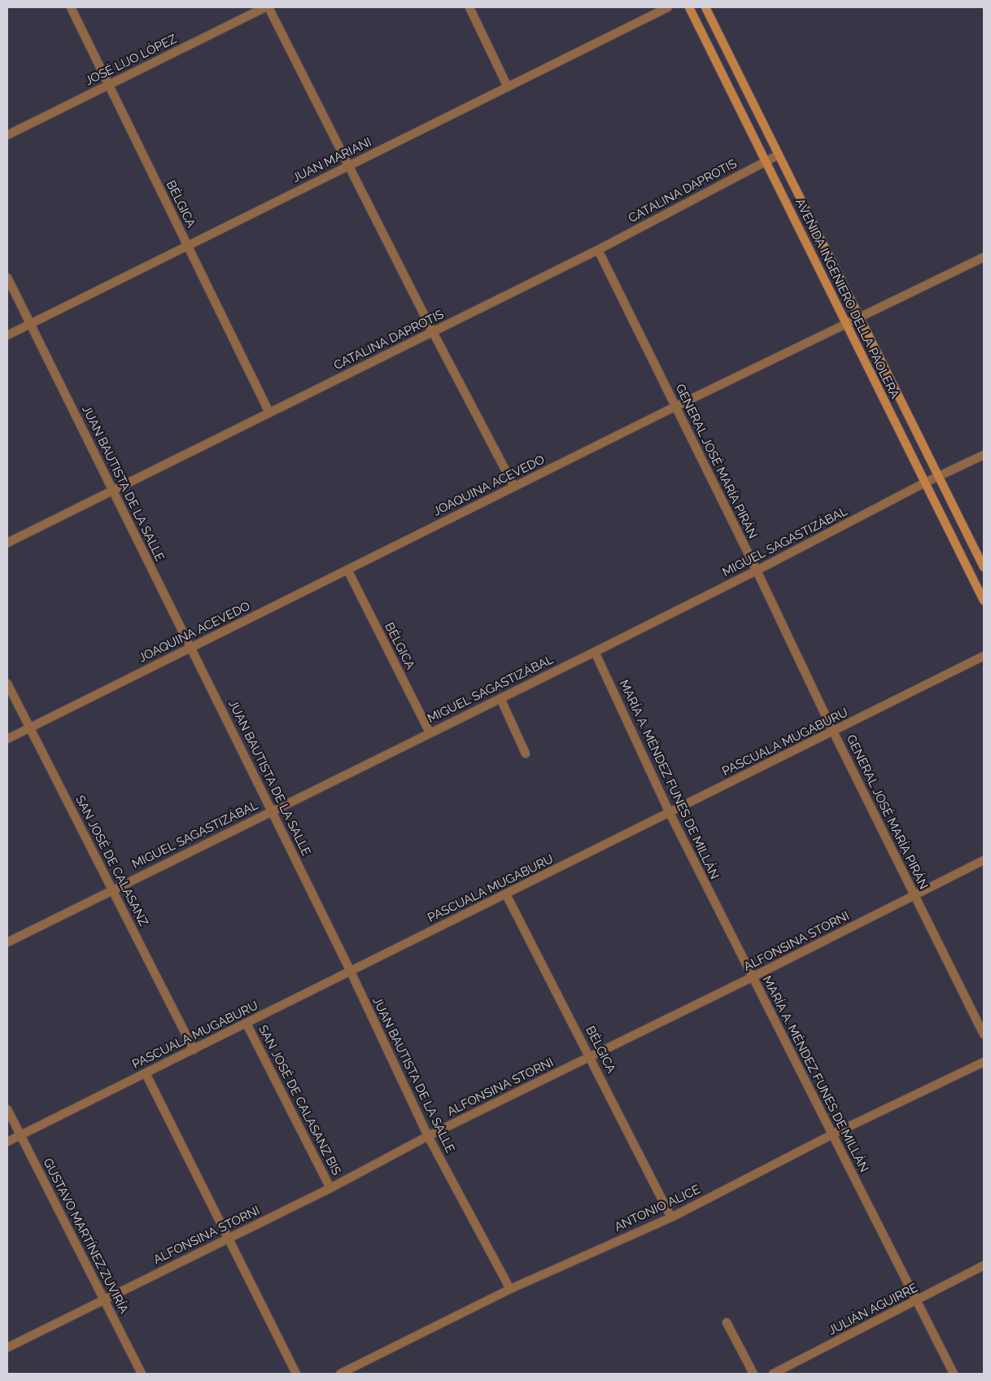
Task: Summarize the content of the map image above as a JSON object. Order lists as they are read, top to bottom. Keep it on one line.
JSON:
{"streets":{"main road":["AVENIDA INGENIERO DELLA PAOLERA"],"street":["JOSÉ LIJO LÓPEZ","JUAN MARIANI","CATALINA DAPROTIS","BÉLGICA","GENERAL JOSÉ MARÍA PIRÁN","JUAN BAUTISTA DE LA SALLE","JOAQUINA ACEVEDO","MIGUEL SAGASTIZÁBAL","PASCUALA MUGABURU","MARÍA A. MÉNDEZ FUNES DE MILLÁN","SAN JOSÉ DE CALASANZ","ALFONSINA STORNI","SAN JOSÉ DE CALASANZ BIS","ANTONIO ALICE","GUSTAVO MARTÍNEZ ZUVIRÍA","JULIÁN AGUIRRE"]},"crossings":[["JOSÉ LIJO LÓPEZ","BÉLGICA"],["JUAN MARIANI","BÉLGICA"],["JUAN MARIANI","JUAN BAUTISTA DE LA SALLE"],["CATALINA DAPROTIS","BÉLGICA"],["CATALINA DAPROTIS","AVENIDA INGENIERO DELLA PAOLERA"],["CATALINA DAPROTIS","GENERAL JOSÉ MARÍA PIRÁN"],["CATALINA DAPROTIS","JUAN BAUTISTA DE LA SALLE"],["BÉLGICA","JOAQUINA ACEVEDO"],["BÉLGICA","MIGUEL SAGASTIZÁBAL"],["BÉLGICA","PASCUALA MUGABURU"],["BÉLGICA","ALFONSINA STORNI"],["BÉLGICA","ANTONIO ALICE"],["AVENIDA INGENIERO DELLA PAOLERA","JOAQUINA ACEVEDO"],["AVENIDA INGENIERO DELLA PAOLERA","MIGUEL SAGASTIZÁBAL"],["GENERAL JOSÉ MARÍA PIRÁN","JOAQUINA ACEVEDO"],["GENERAL JOSÉ MARÍA PIRÁN","MIGUEL SAGASTIZÁBAL"],["GENERAL JOSÉ MARÍA PIRÁN","PASCUALA MUGABURU"],["GENERAL JOSÉ MARÍA PIRÁN","ALFONSINA STORNI"],["JUAN BAUTISTA DE LA SALLE","JOAQUINA ACEVEDO"],["JUAN BAUTISTA DE LA SALLE","MIGUEL SAGASTIZÁBAL"],["JUAN BAUTISTA DE LA SALLE","PASCUALA MUGABURU"],["JUAN BAUTISTA DE LA SALLE","ALFONSINA STORNI"],["JUAN BAUTISTA DE LA SALLE","ANTONIO ALICE"],["JOAQUINA ACEVEDO","SAN JOSÉ DE CALASANZ"],["MIGUEL SAGASTIZÁBAL","MARÍA A. MÉNDEZ FUNES DE MILLÁN"],["MIGUEL SAGASTIZÁBAL","SAN JOSÉ DE CALASANZ"],["PASCUALA MUGABURU","MARÍA A. MÉNDEZ FUNES DE MILLÁN"],["PASCUALA MUGABURU","SAN JOSÉ DE CALASANZ"],["PASCUALA MUGABURU","SAN JOSÉ DE CALASANZ BIS"],["PASCUALA MUGABURU","GUSTAVO MARTÍNEZ ZUVIRÍA"],["MARÍA A. MÉNDEZ FUNES DE MILLÁN","ALFONSINA STORNI"],["MARÍA A. MÉNDEZ FUNES DE MILLÁN","ANTONIO ALICE"],["MARÍA A. MÉNDEZ FUNES DE MILLÁN","JULIÁN AGUIRRE"],["ALFONSINA STORNI","SAN JOSÉ DE CALASANZ BIS"],["ALFONSINA STORNI","GUSTAVO MARTÍNEZ ZUVIRÍA"]]}
